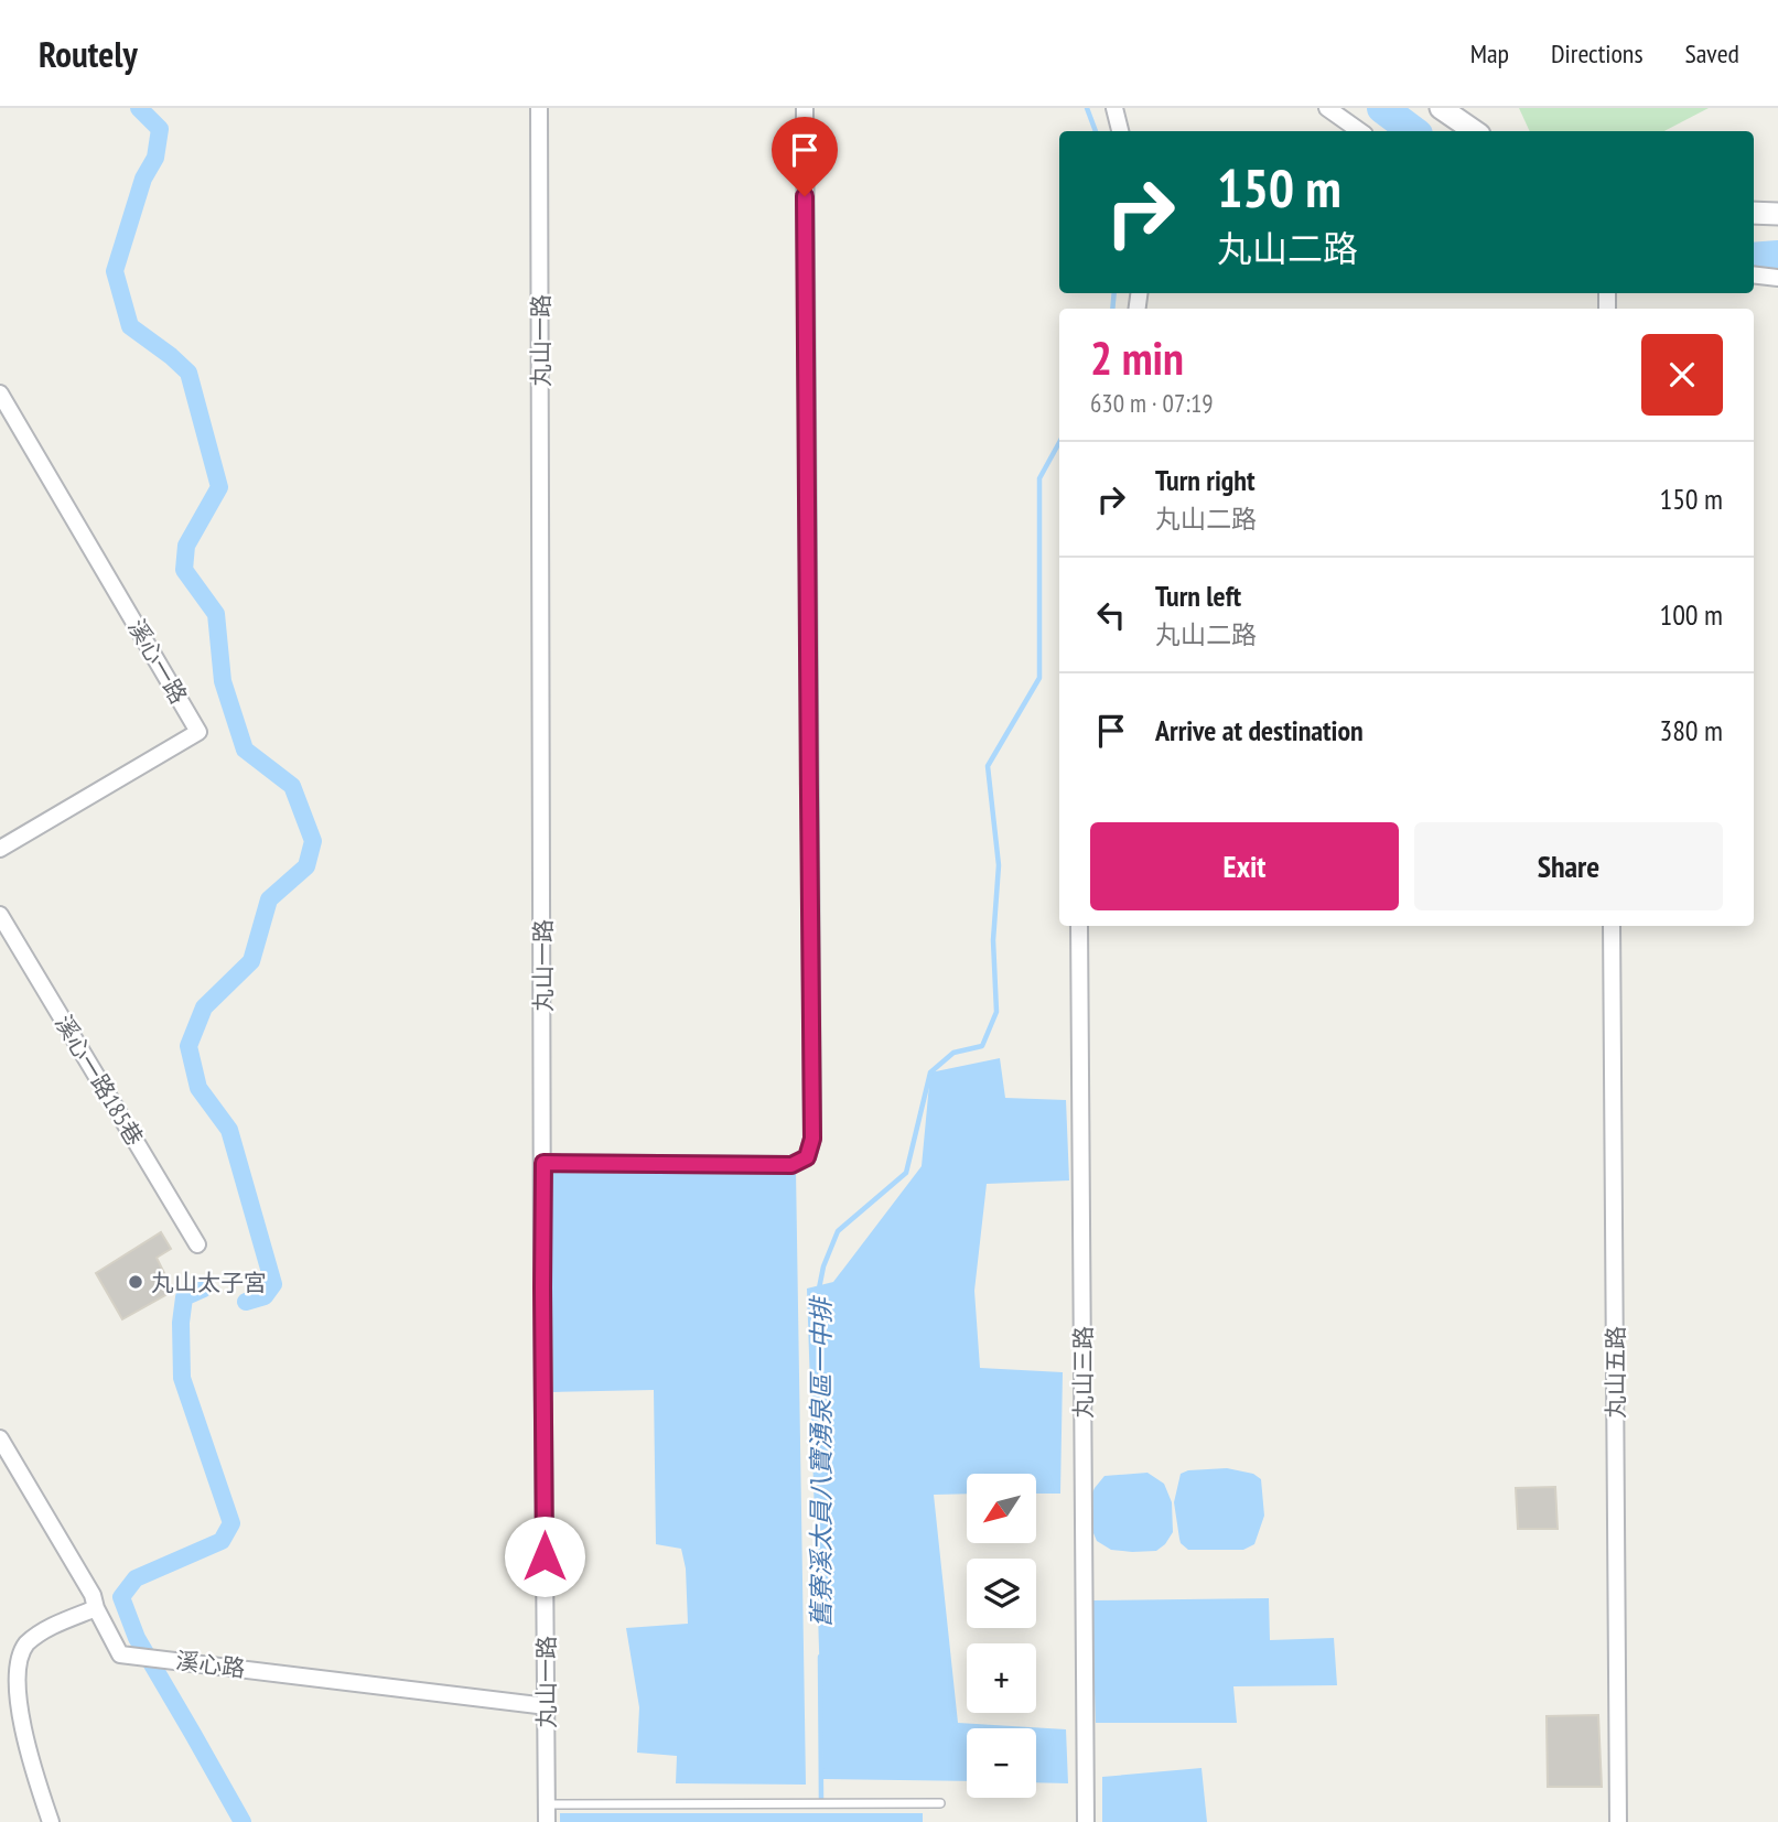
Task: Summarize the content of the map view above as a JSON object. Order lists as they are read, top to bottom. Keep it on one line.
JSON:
{"streets":{"street":["丸山一路","溪心一路","溪心一路185巷","丸山三路","丸山五路","溪心路"]},"crossings":[["丸山一路","溪心路"]],"water":["舊寮溪太員八寶湧泉區一中排"],"places":["丸山太子宮"],"north":"bottom left","page":{"header":"Routely","nav":["Map","Directions","Saved"],"turn":["150 m","丸山二路"],"heading":["2 min","630 m · 07:19"],"list":[{"name":"Turn right","note":"丸山二路","value":"150 m"},{"name":"Turn left","note":"丸山二路","value":"100 m"},{"name":"Arrive at destination","value":"380 m"}],"buttons":["Exit","Share"],"map_buttons":["+","−"]}}
